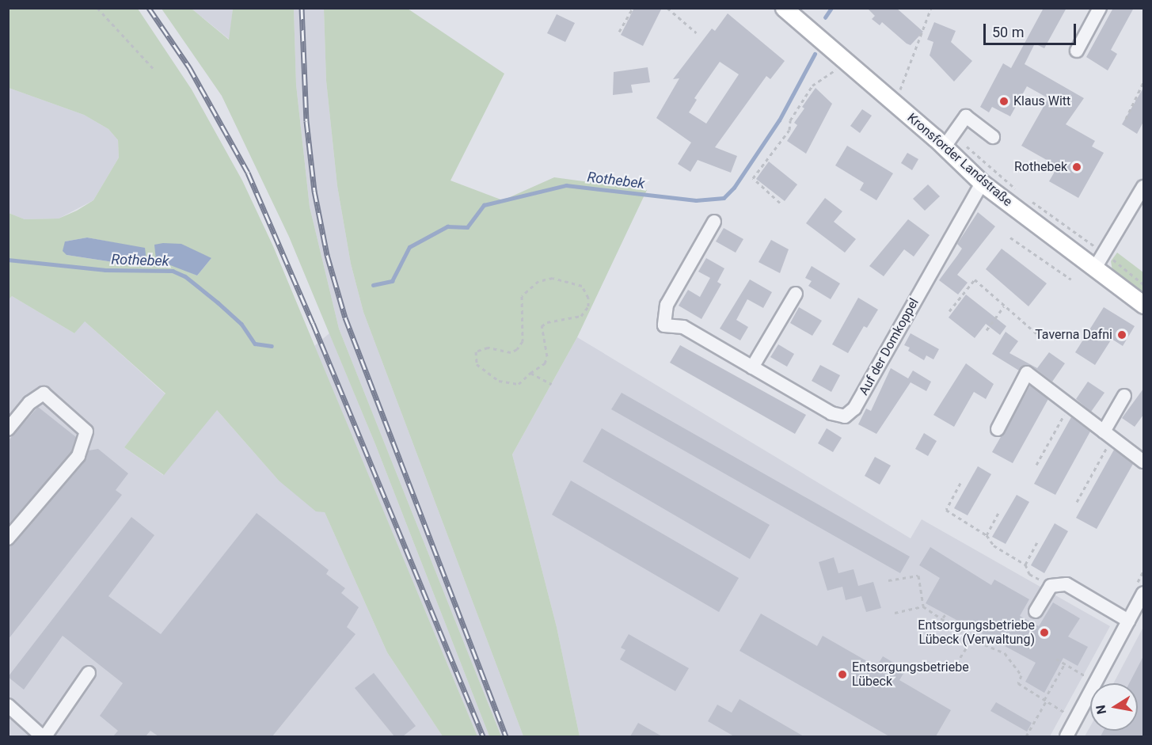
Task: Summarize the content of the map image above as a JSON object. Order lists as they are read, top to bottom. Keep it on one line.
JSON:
{"streets":{"main road":["Kronsforder Landstraße"],"street":["Auf der Domkoppel"]},"crossings":[["Kronsforder Landstraße","Auf der Domkoppel"]],"water":["Rothebek"],"places":["Klaus Witt","Rothebek","Taverna Dafni","Entsorgungsbetriebe Lübeck (Verwaltung)","Entsorgungsbetriebe Lübeck"],"scale_bar":"50 m","north":"left"}
